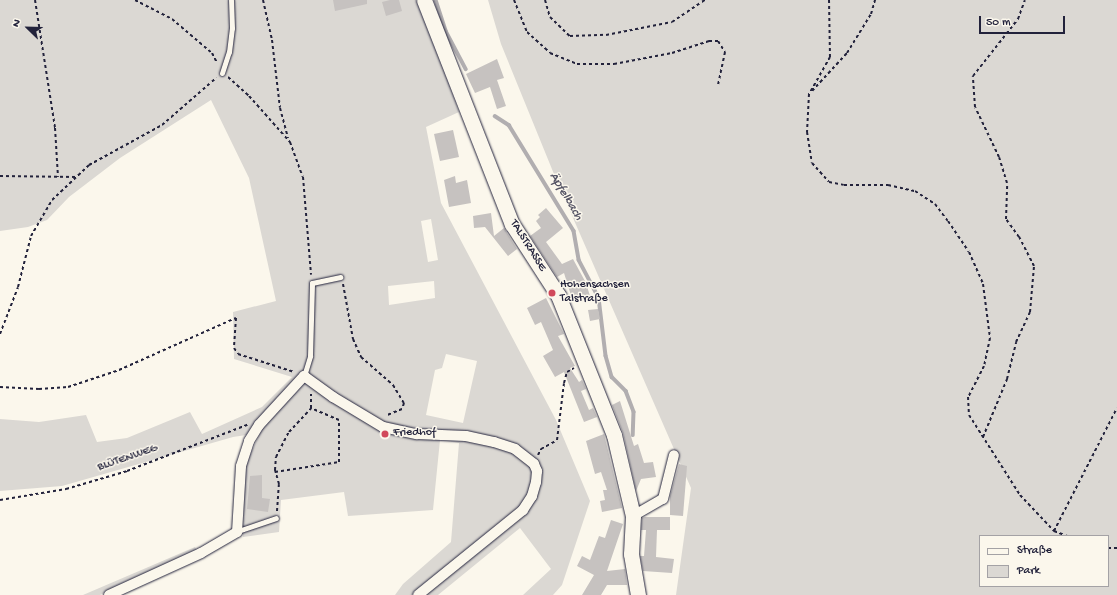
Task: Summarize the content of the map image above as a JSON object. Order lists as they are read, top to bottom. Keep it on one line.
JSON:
{"streets":{"street":["TALSTRASSE"],"path":["BLÜTENWEG"]},"water":["Äpfelbach"],"places":["Hohensachsen Talstraße","Friedhof"],"legend":["Straße","Park"],"scale_bar":"50 m","north":"top left"}
